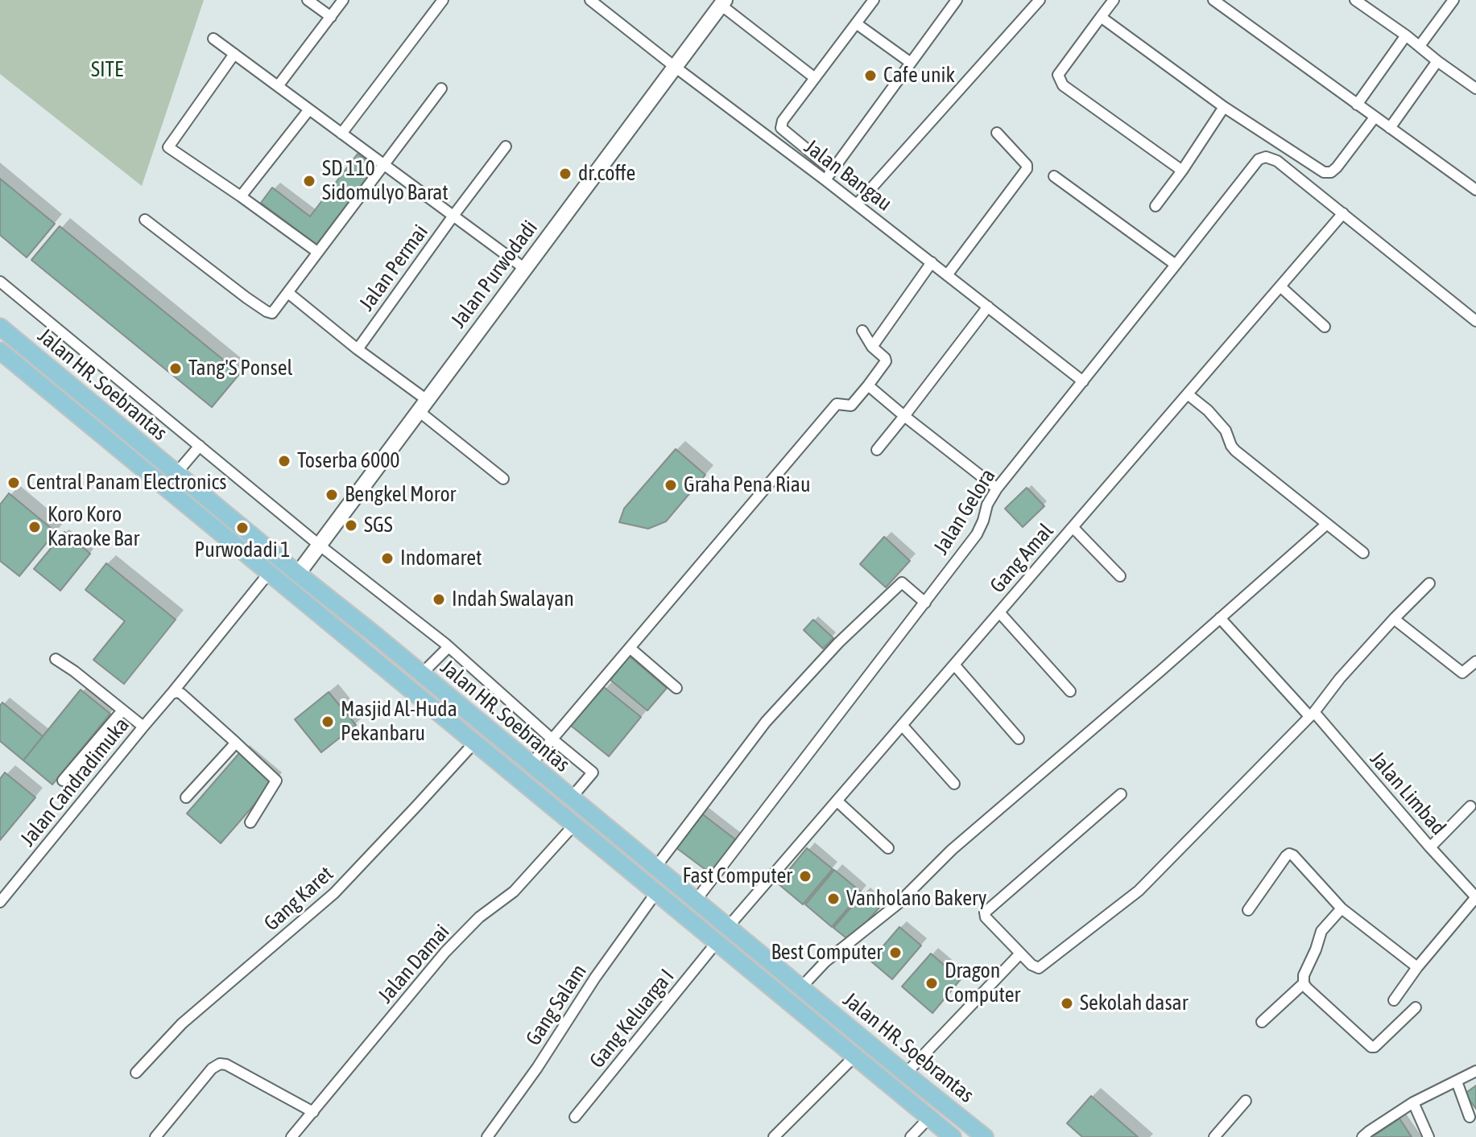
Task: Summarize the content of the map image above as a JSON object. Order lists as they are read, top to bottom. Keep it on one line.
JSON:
{"streets":{"main road":["Jalan HR. Soebrantas"],"street":["Jalan Bangau","Jalan Permai","Jalan Purwodadi","Jalan Gelora","Gang Amal","Jalan Candradimuka","Jalan Limbad","Gang Karet","Jalan Damai","Gang Salam","Gang Keluarga I"]},"crossings":[["Jalan Bangau","Jalan Purwodadi"],["Jalan Bangau","Jalan Gelora"],["Jalan Purwodadi","Jalan HR. Soebrantas"],["Jalan HR. Soebrantas","Jalan Gelora"],["Jalan HR. Soebrantas","Gang Amal"],["Jalan HR. Soebrantas","Jalan Candradimuka"],["Jalan HR. Soebrantas","Gang Karet"],["Jalan HR. Soebrantas","Jalan Damai"],["Jalan HR. Soebrantas","Gang Salam"],["Jalan HR. Soebrantas","Gang Keluarga I"],["Jalan Gelora","Gang Amal"]],"parks":["SITE"],"places":["Cafe unik","dr.coffe","SD 110 Sidomulyo Barat","Tang'S Ponsel","Toserba 6000","Central Panam Electronics","Graha Pena Riau","Bengkel Moror","SGS","Koro Koro Karaoke Bar","Purwodadi 1","Indomaret","Indah Swalayan","Masjid Al-Huda Pekanbaru","Fast Computer","Vanholano Bakery","Best Computer","Dragon Computer","Sekolah dasar"]}
